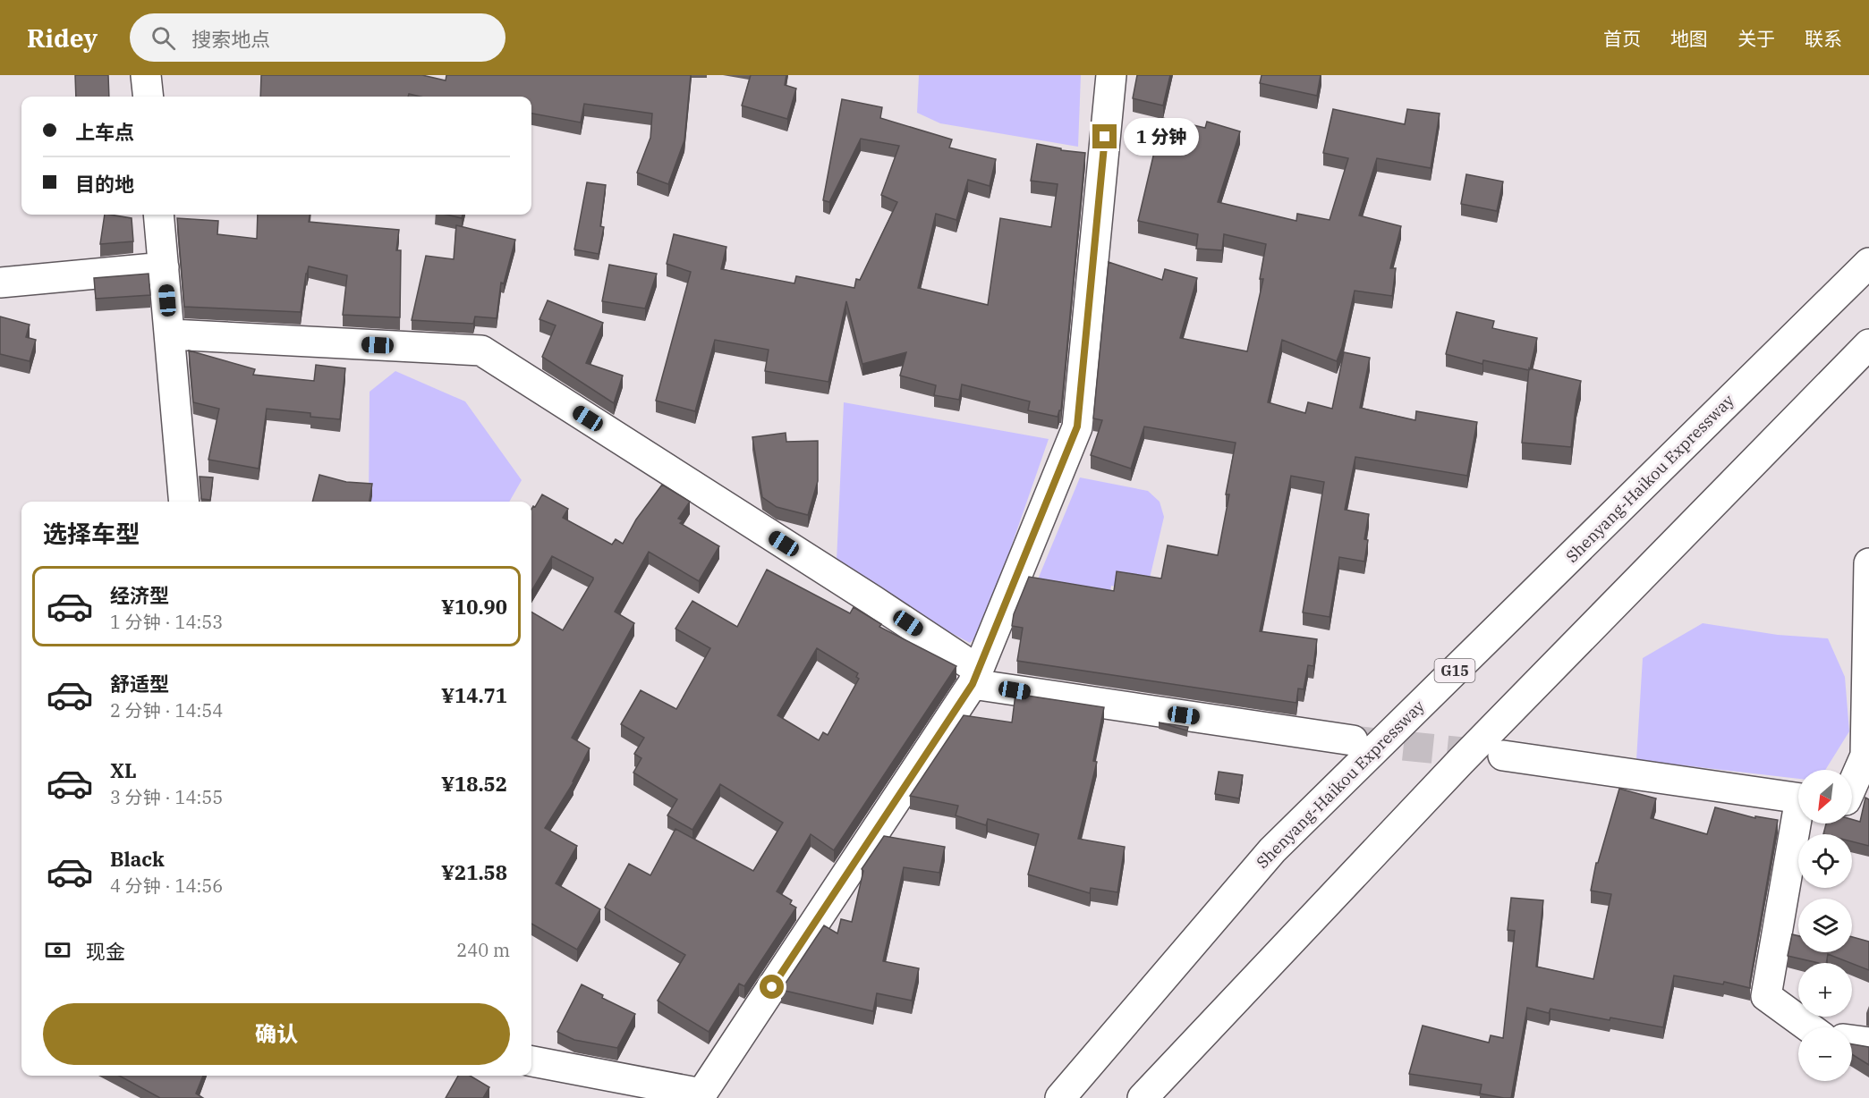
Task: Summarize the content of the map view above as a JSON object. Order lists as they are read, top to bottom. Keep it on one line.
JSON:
{"streets":{"main road":["Shenyang-Haikou Expressway","G15"]},"north":"bottom left","page":{"header":"Ridey","search":"搜索地点","nav":["首页","地图","关于","联系"],"banner":["上车点","目的地"],"bubble":"1 分钟","heading":"选择车型","list":[{"name":"经济型","note":"1 分钟 · 14:53","value":"¥10.90"},{"name":"舒适型","note":"2 分钟 · 14:54","value":"¥14.71"},{"name":"XL","note":"3 分钟 · 14:55","value":"¥18.52"},{"name":"Black","note":"4 分钟 · 14:56","value":"¥21.58"}],"map_buttons":["+","−"],"pay":["现金","240 m"],"buttons":"确认"}}
